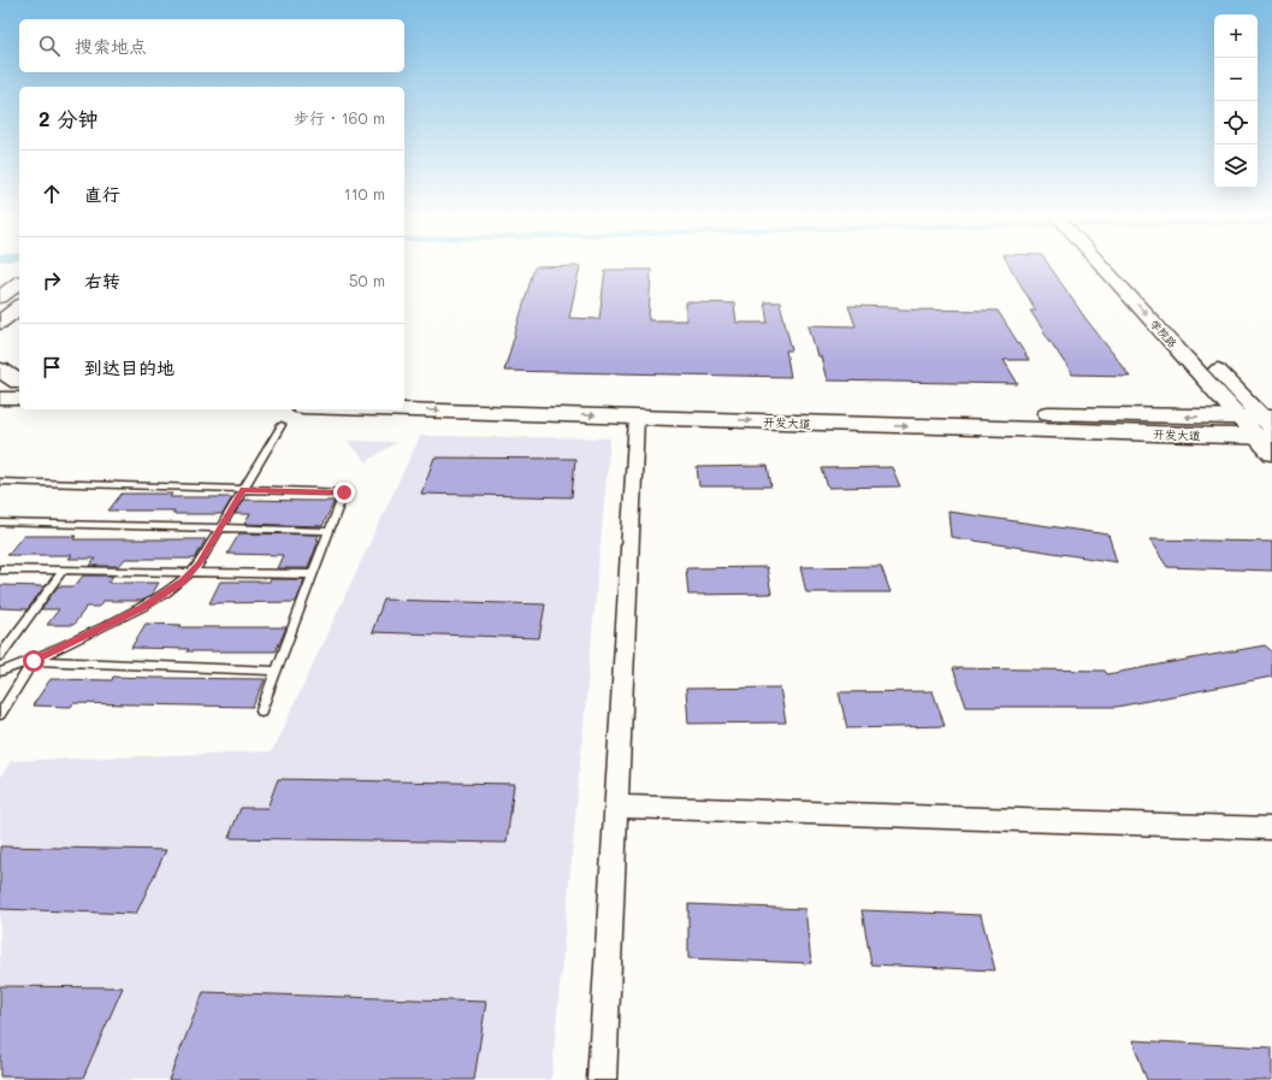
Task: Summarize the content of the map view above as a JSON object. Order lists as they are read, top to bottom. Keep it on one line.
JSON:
{"streets":{"main road":["学院路","开发大道"]},"crossings":[["学院路","开发大道"]],"page":{"map_buttons":["+","−"],"search":"搜索地点","heading":["2 分钟","步行 · 160 m"],"list":[["直行","110 m"],["右转","50 m"],"到达目的地"]}}
